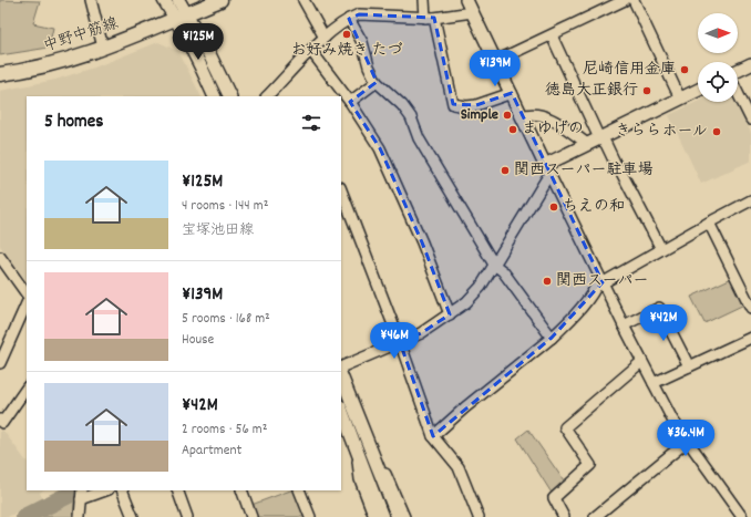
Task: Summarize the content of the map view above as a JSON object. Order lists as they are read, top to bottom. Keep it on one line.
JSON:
{"streets":{"main road":["中野中筋線"]},"places":["お好み焼き たづ","尼崎信用金庫","徳島大正銀行","Simple","まゆげの","きららホール","関西スーパー駐車場","ちえの和","関西スーパー"],"north":"right","page":{"price":["¥125M","¥139M","¥42M","¥46M","¥36.4M"],"heading":"5 homes","list":[{"name":"¥125M","note":"4 rooms · 144 m² · 宝塚池田線"},{"name":"¥139M","note":"5 rooms · 168 m² · House"},{"name":"¥42M","note":"2 rooms · 56 m² · Apartment"}]}}
